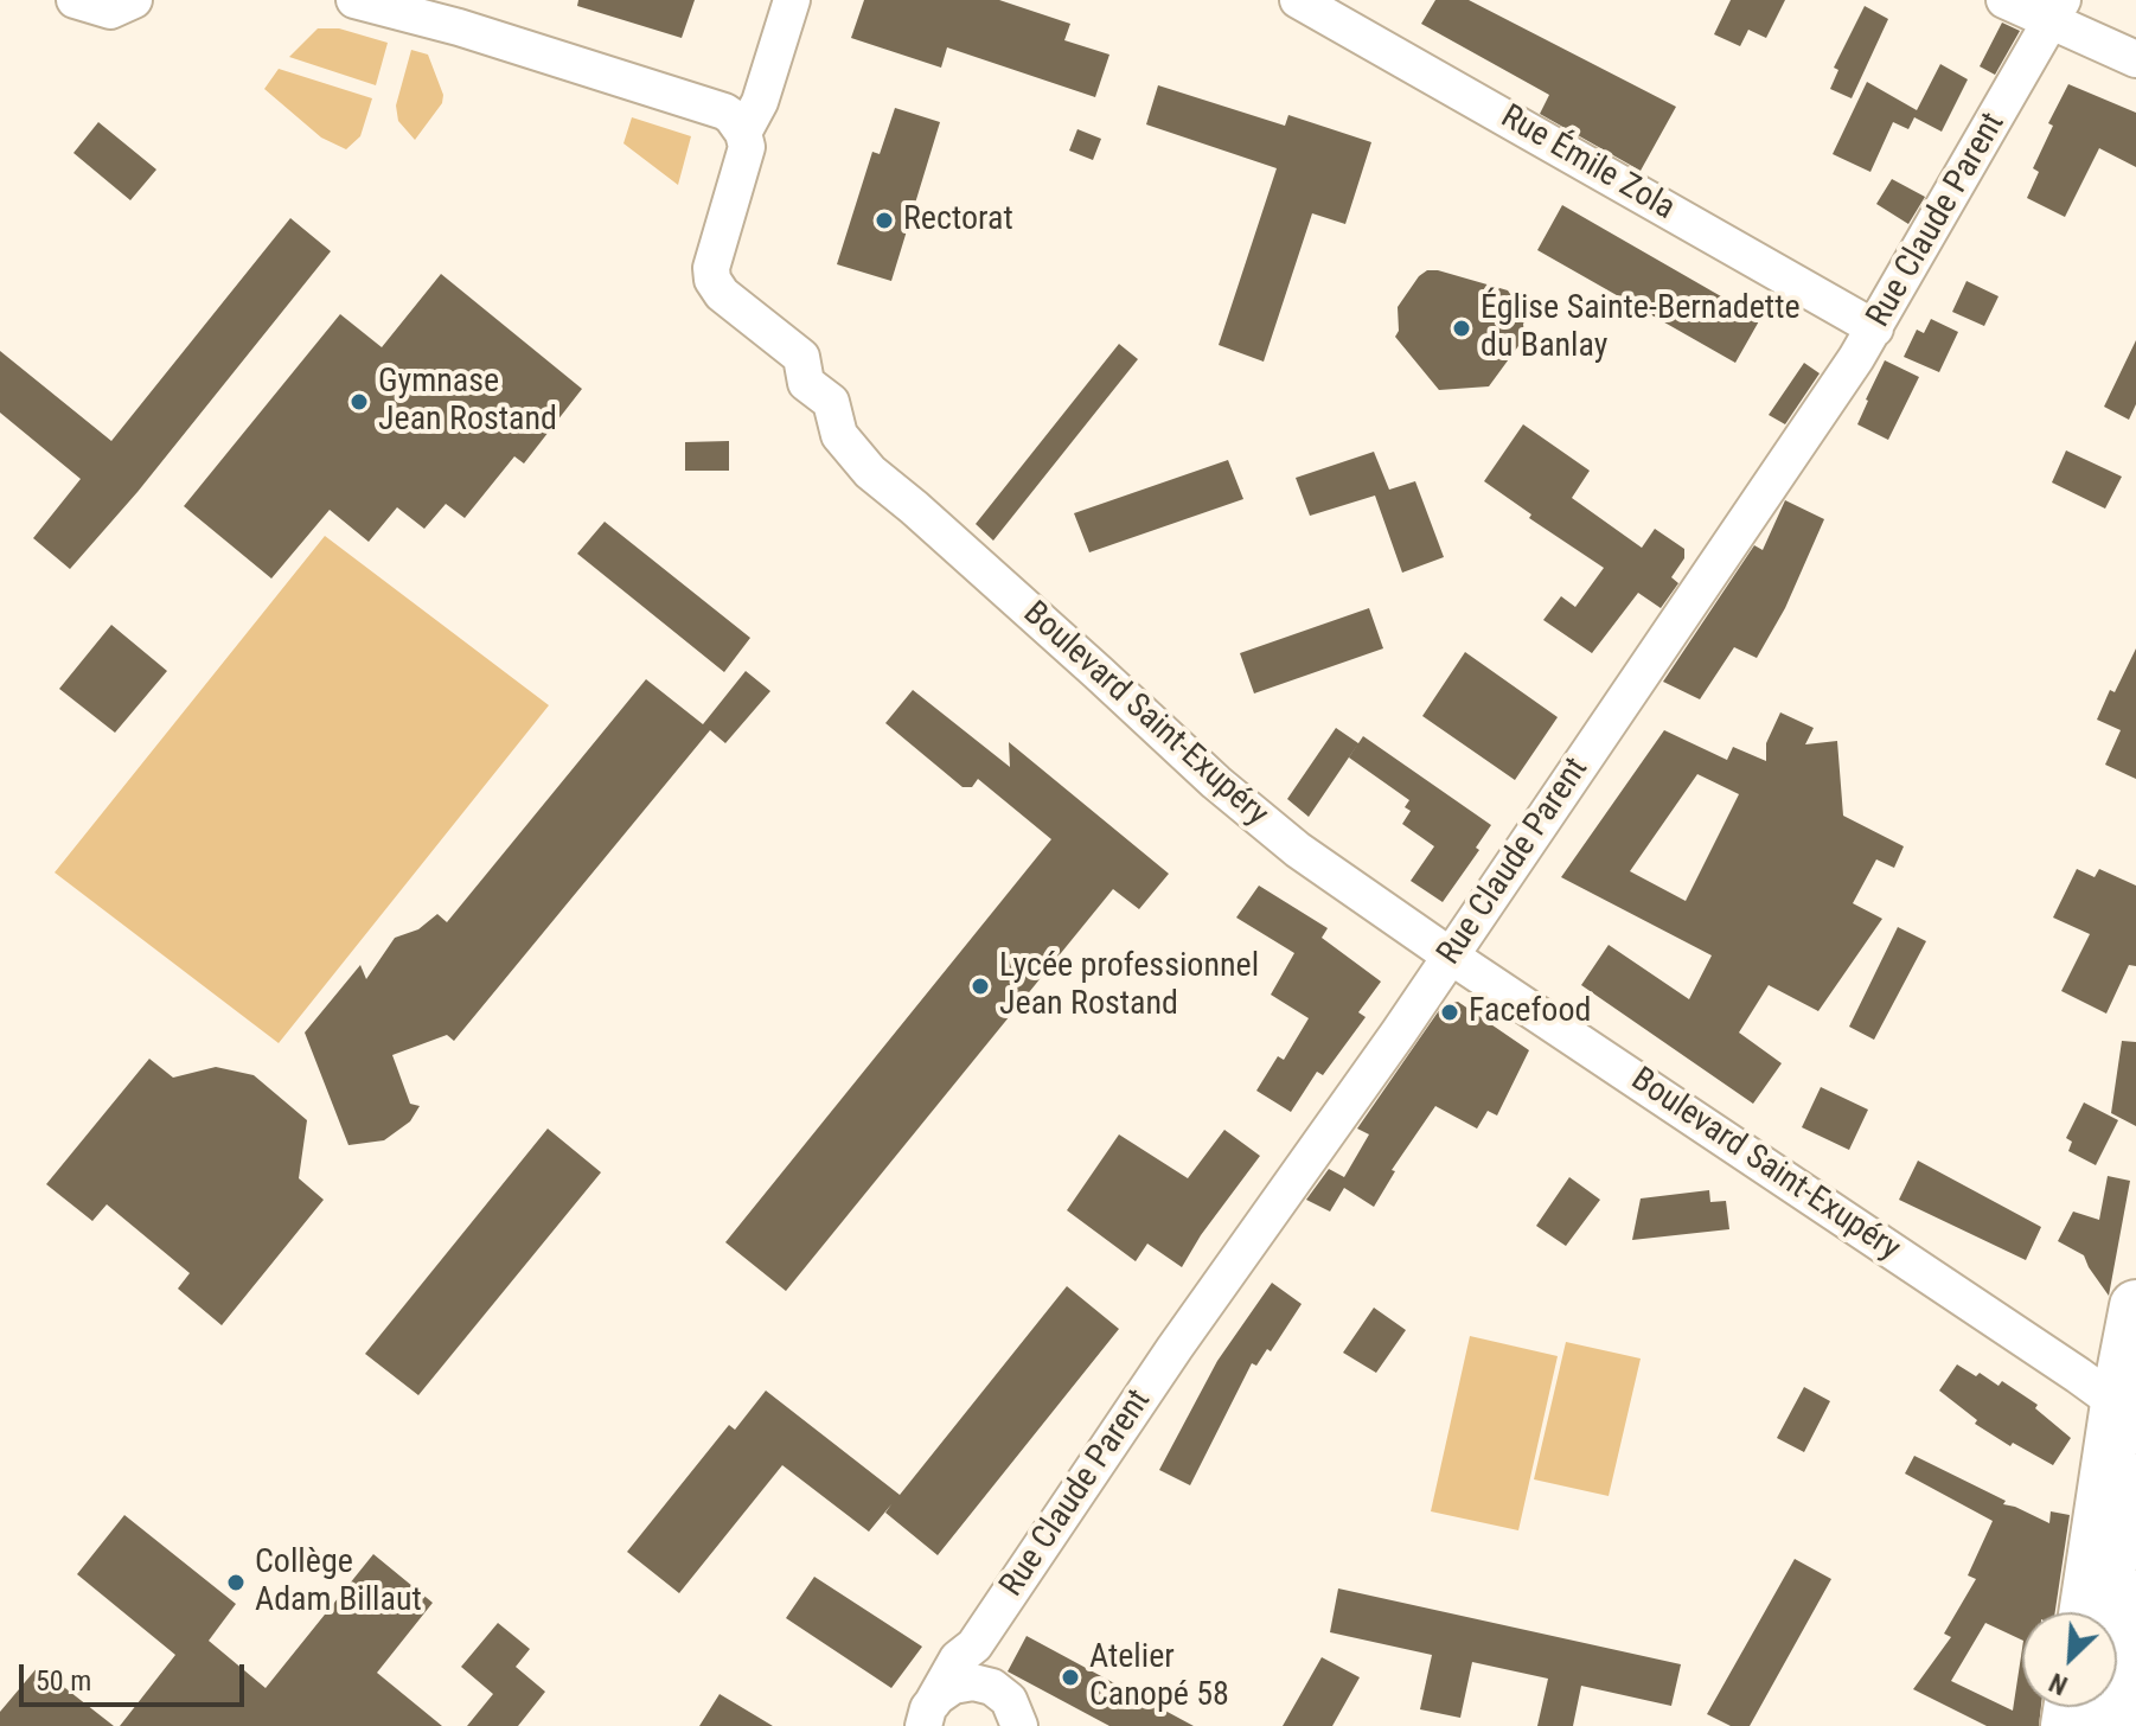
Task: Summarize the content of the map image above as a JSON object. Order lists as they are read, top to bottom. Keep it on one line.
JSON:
{"streets":{"street":["Rue Émile Zola","Rue Claude Parent","Boulevard Saint-Exupéry"]},"crossings":[["Rue Émile Zola","Rue Claude Parent"],["Rue Claude Parent","Boulevard Saint-Exupéry"]],"places":["Rectorat","Église Sainte-Bernadette du Banlay","Gymnase Jean Rostand","Lycée professionnel Jean Rostand","Facefood","Collège Adam Billaut","Atelier Canopé 58"],"scale_bar":"50 m","north":"bottom left"}
